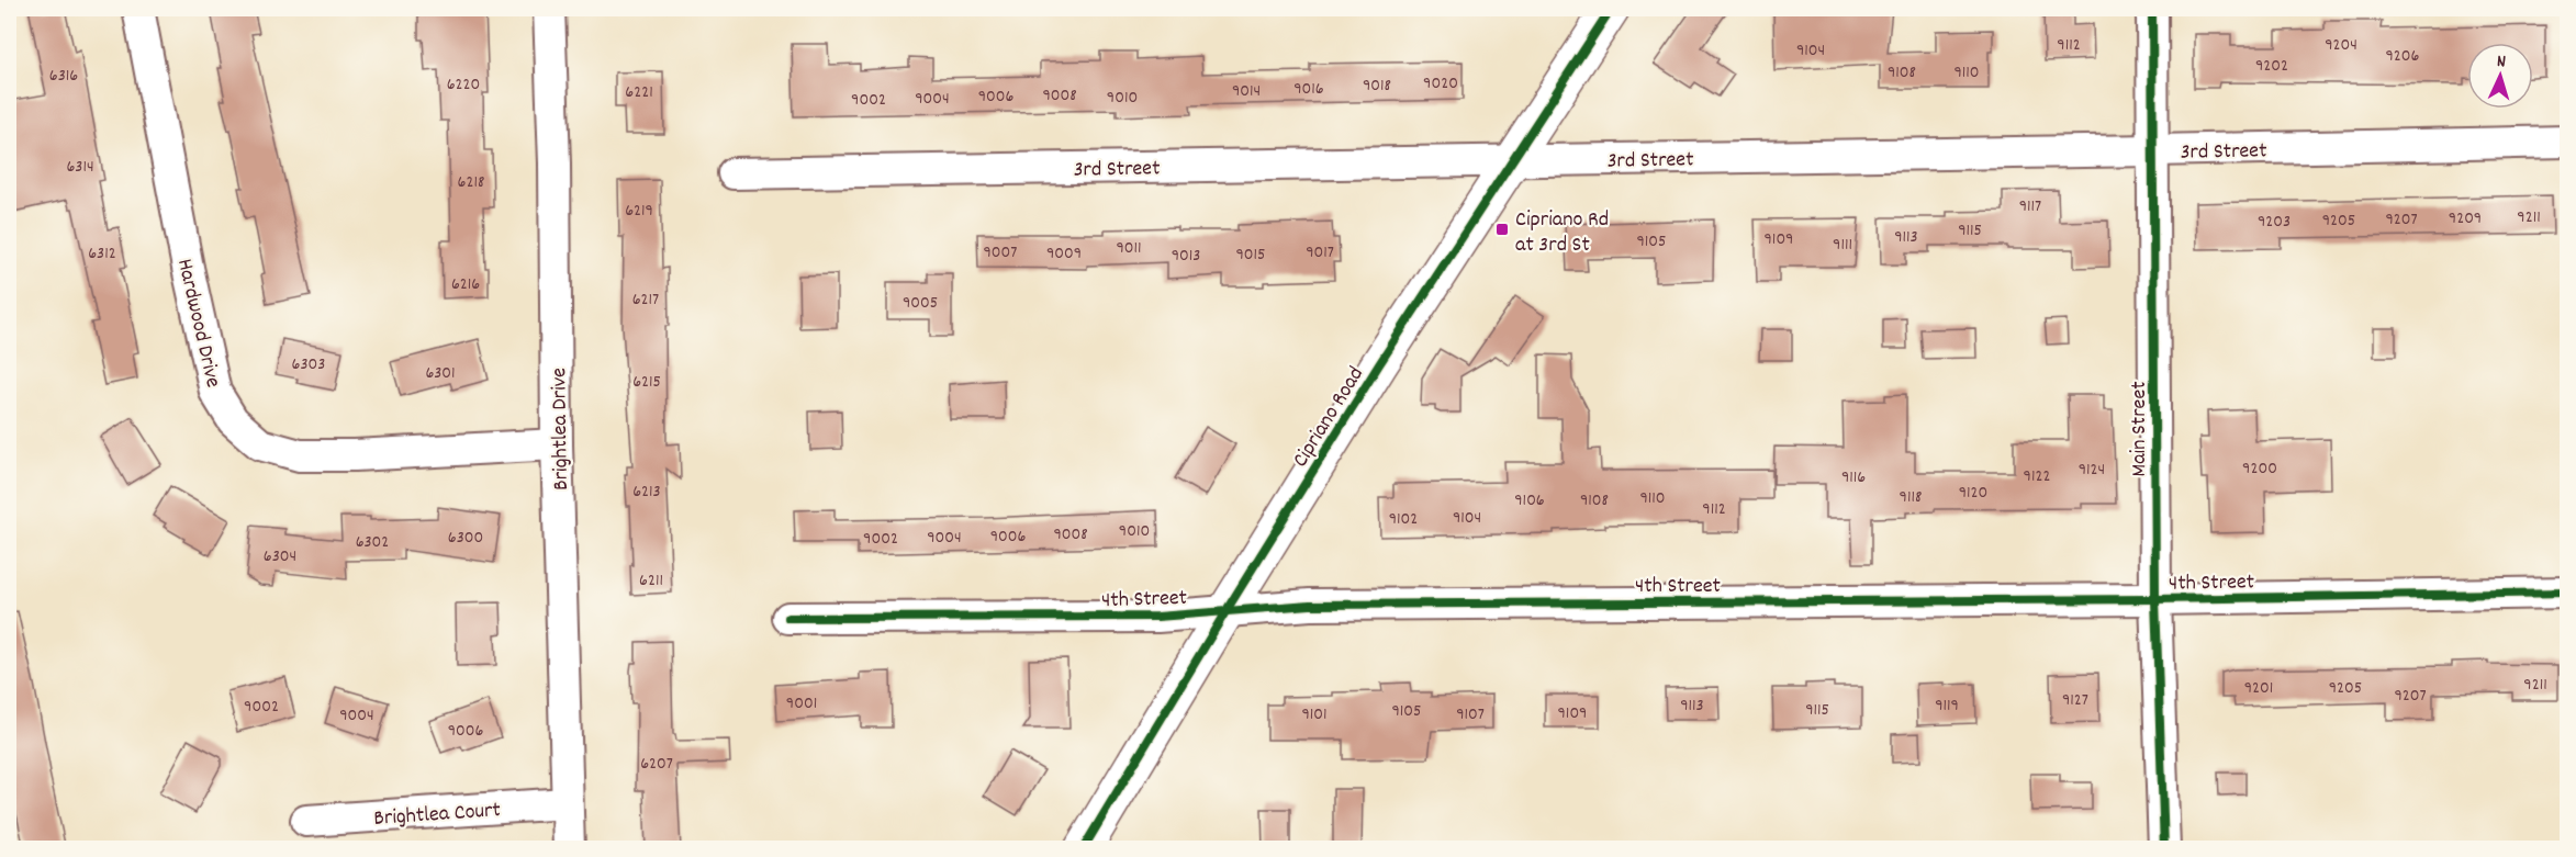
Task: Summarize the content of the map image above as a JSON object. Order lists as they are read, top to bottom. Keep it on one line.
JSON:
{"streets":{"street":["3rd Street","Hardwood Drive","Cipriano Road","Brightlea Drive","Main Street","4th Street","Brightlea Court"]},"crossings":[["3rd Street","Cipriano Road"],["3rd Street","Main Street"],["Hardwood Drive","Brightlea Drive"],["Cipriano Road","4th Street"],["Brightlea Drive","Brightlea Court"],["Main Street","4th Street"]],"places":{"transit":["Cipriano Rd at 3rd St"]},"house_numbers":["9112","9204","9104","9206","9202","9108","9110","6316","9020","6220","9018","9016","9014","6221","9008","9006","9010","9004","9002","6314","6218","9117","6219","9211","9209","9207","9205","9203","9115","9113","9109","9105","9111","9011","9007","9017","6312","9009","9015","9013","6216","6217","9005","6303","6301","6215","9200","9124","9122","9116","6213","9120","9118","9110","9106","9108","9112","9104","9102","9010","9008","9006","6300","9004","9002","6302","6304","6211","9211","9201","9205","9207","9127","9001","9113","9119","9002","9115","9105","9109","9101","9107","9004","9006","6207"],"north":"top"}
